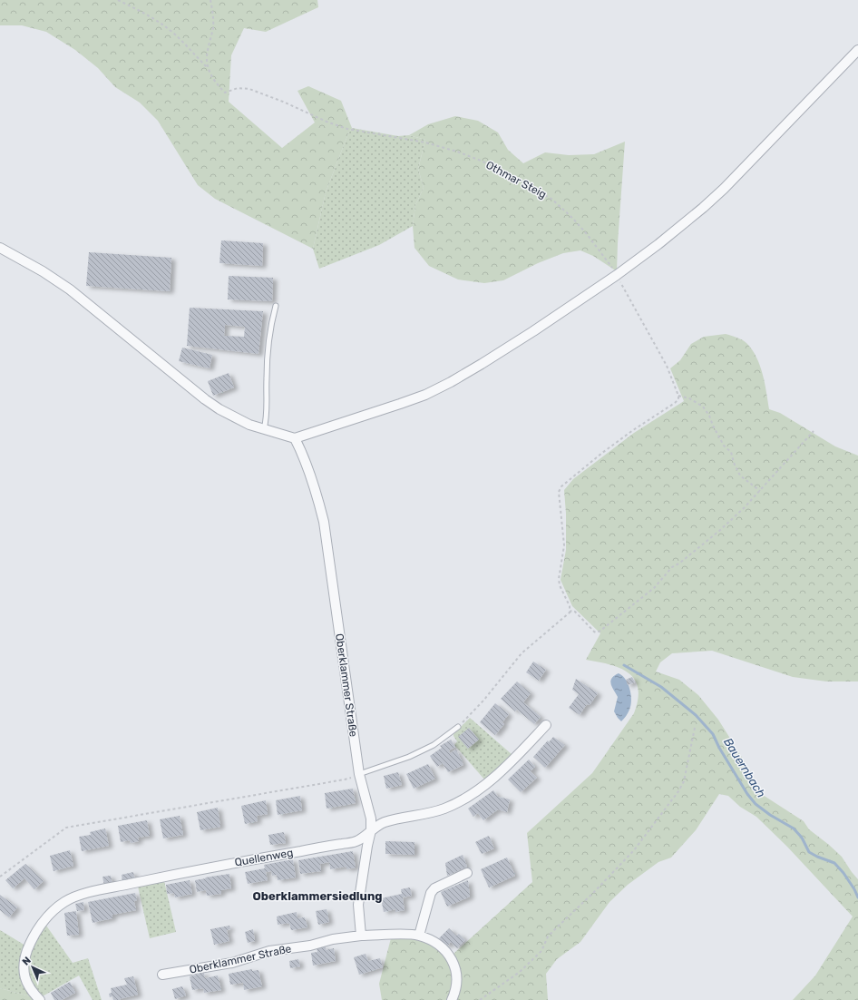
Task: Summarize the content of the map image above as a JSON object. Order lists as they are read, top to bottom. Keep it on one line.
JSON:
{"streets":{"street":["Oberklammer Straße","Quellenweg"],"path":["Othmar Steig"]},"crossings":[["Oberklammer Straße","Quellenweg"]],"districts":["Oberklammersiedlung"],"water":["Bauernbach"],"north":"top left"}
